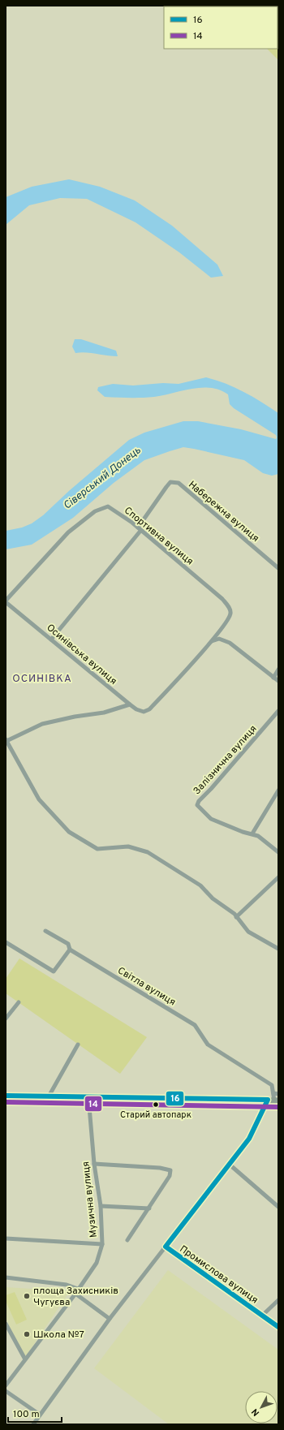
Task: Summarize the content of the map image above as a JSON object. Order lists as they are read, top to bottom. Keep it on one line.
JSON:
{"streets":{"street":["Набережна вулиця","Спортивна вулиця","Осинівська вулиця","Залізнична вулиця","Світла вулиця","Музична вулиця","Промислова вулиця"]},"crossings":[["Набережна вулиця","Спортивна вулиця"],["Набережна вулиця","Осинівська вулиця"],["Спортивна вулиця","Осинівська вулиця"]],"districts":["ОСИНІВКА"],"water":["Сіверський Донець"],"places":["Старий автопарк","площа Захисників Чугуєва","Школа №7"],"lines":["transit line 16","transit line 14"],"legend":["16","14"],"scale_bar":"100 m","north":"bottom left"}
